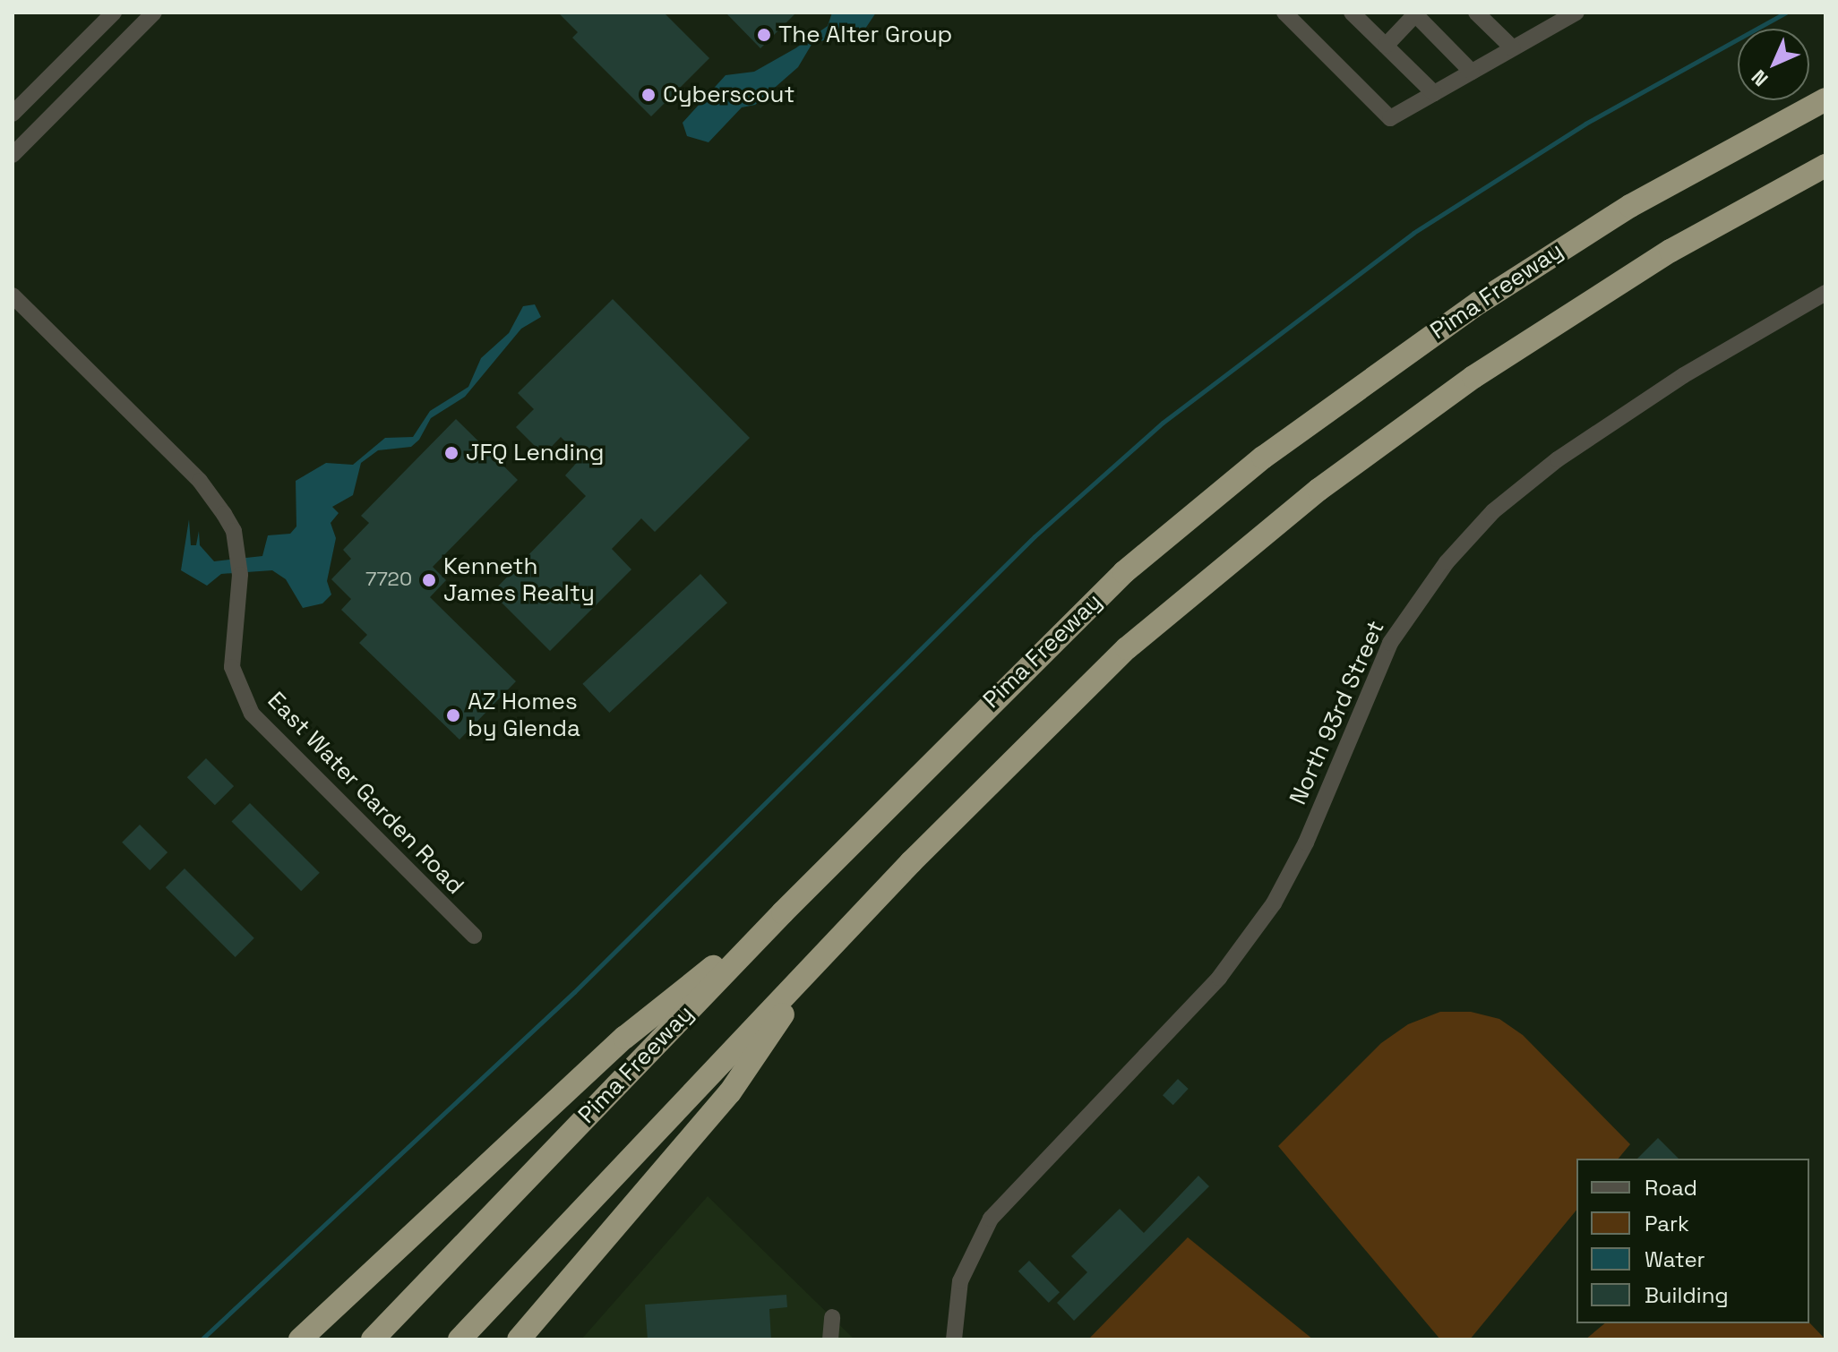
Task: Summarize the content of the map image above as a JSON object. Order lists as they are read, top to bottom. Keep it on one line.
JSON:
{"streets":{"highway":["Pima Freeway"],"street":["North 93rd Street","East Water Garden Road"]},"places":["The Alter Group","Cyberscout","JFQ Lending","Kenneth James Realty","AZ Homes by Glenda"],"house_numbers":["7720"],"legend":["Road","Park","Water","Building"],"north":"bottom left"}
